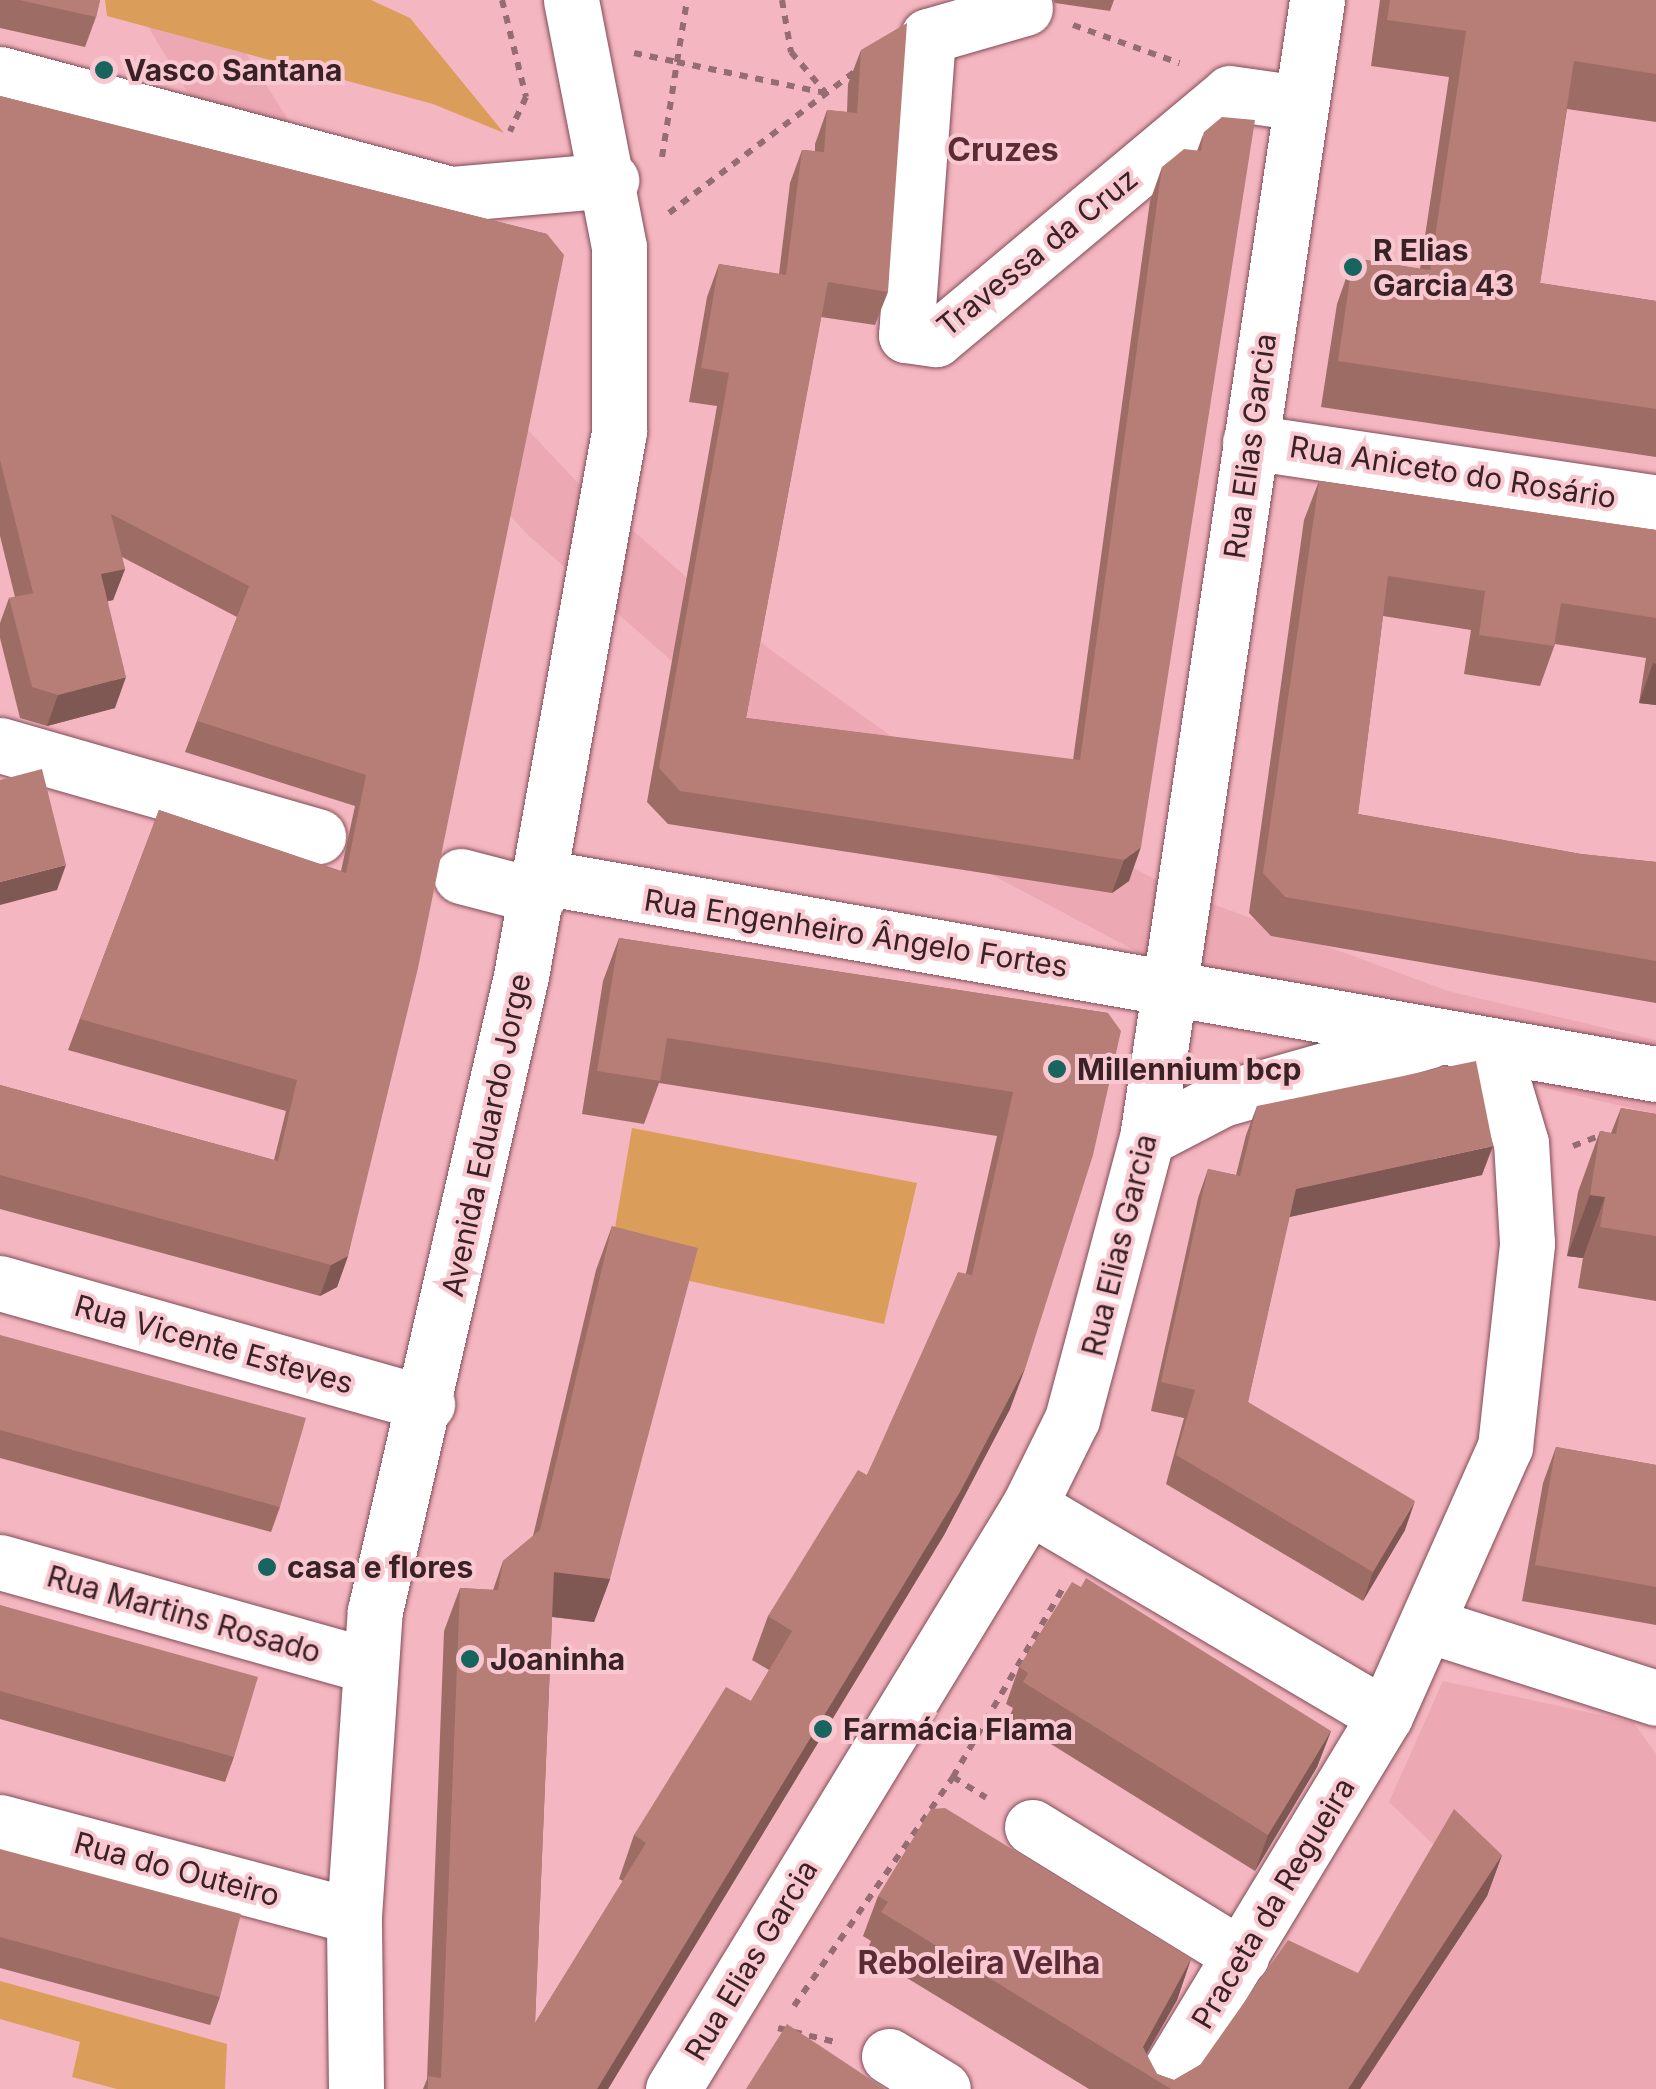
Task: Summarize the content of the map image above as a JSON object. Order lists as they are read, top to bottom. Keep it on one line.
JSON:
{"streets":{"street":["Travessa da Cruz","Rua Elias Garcia","Rua Aniceto do Rosário","Rua Engenheiro Ângelo Fortes","Avenida Eduardo Jorge","Rua Vicente Esteves","Rua Martins Rosado","Rua do Outeiro","Praceta da Regueira"]},"crossings":[["Rua Elias Garcia","Rua Aniceto do Rosário"],["Rua Elias Garcia","Rua Engenheiro Ângelo Fortes"],["Rua Engenheiro Ângelo Fortes","Avenida Eduardo Jorge"],["Rua Engenheiro Ângelo Fortes","Praceta da Regueira"],["Avenida Eduardo Jorge","Rua Vicente Esteves"],["Avenida Eduardo Jorge","Rua Martins Rosado"],["Avenida Eduardo Jorge","Rua do Outeiro"]],"districts":["Cruzes","Reboleira Velha"],"places":["Vasco Santana","R Elias Garcia 43","Millennium bcp","casa e flores","Joaninha","Farmácia Flama"]}
